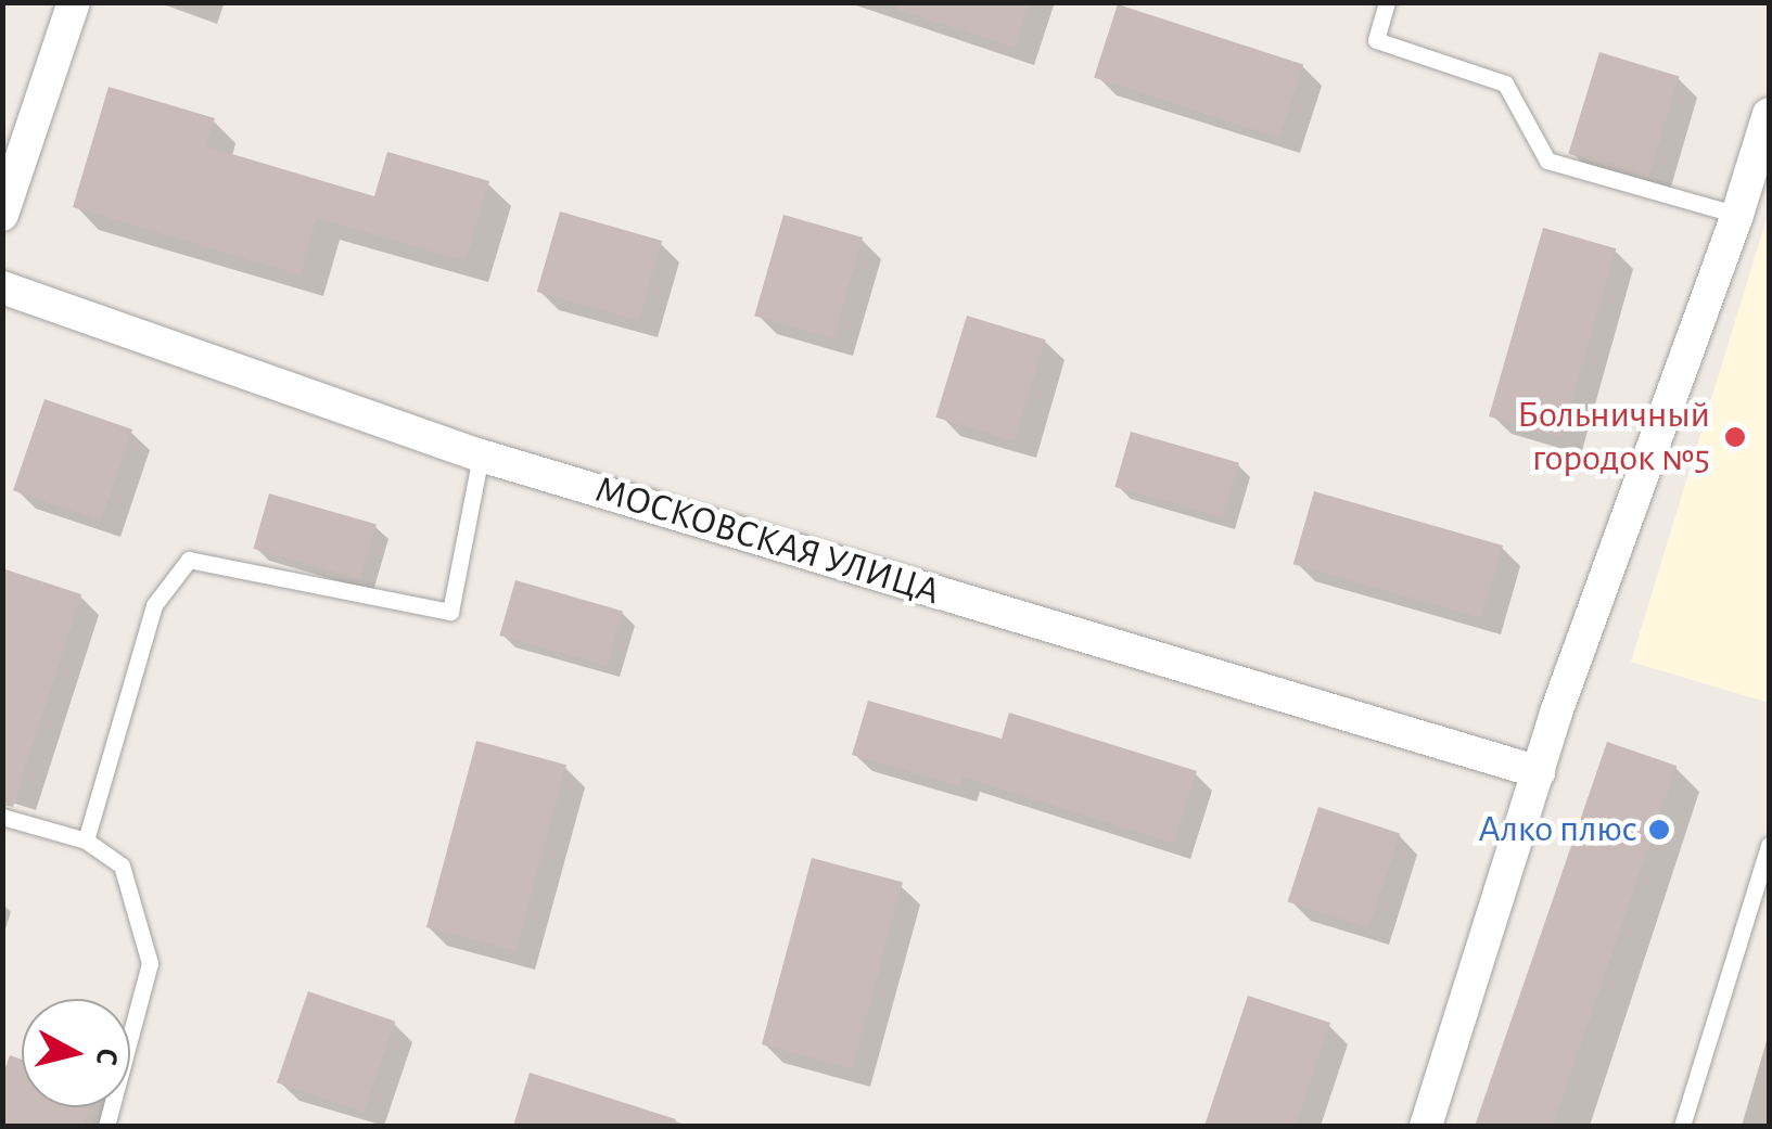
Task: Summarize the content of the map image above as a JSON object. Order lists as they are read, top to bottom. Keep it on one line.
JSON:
{"streets":{"street":["МОСКОВСКАЯ УЛИЦА"]},"places":["Больничный городок №5","Алко плюс"],"north":"right"}
